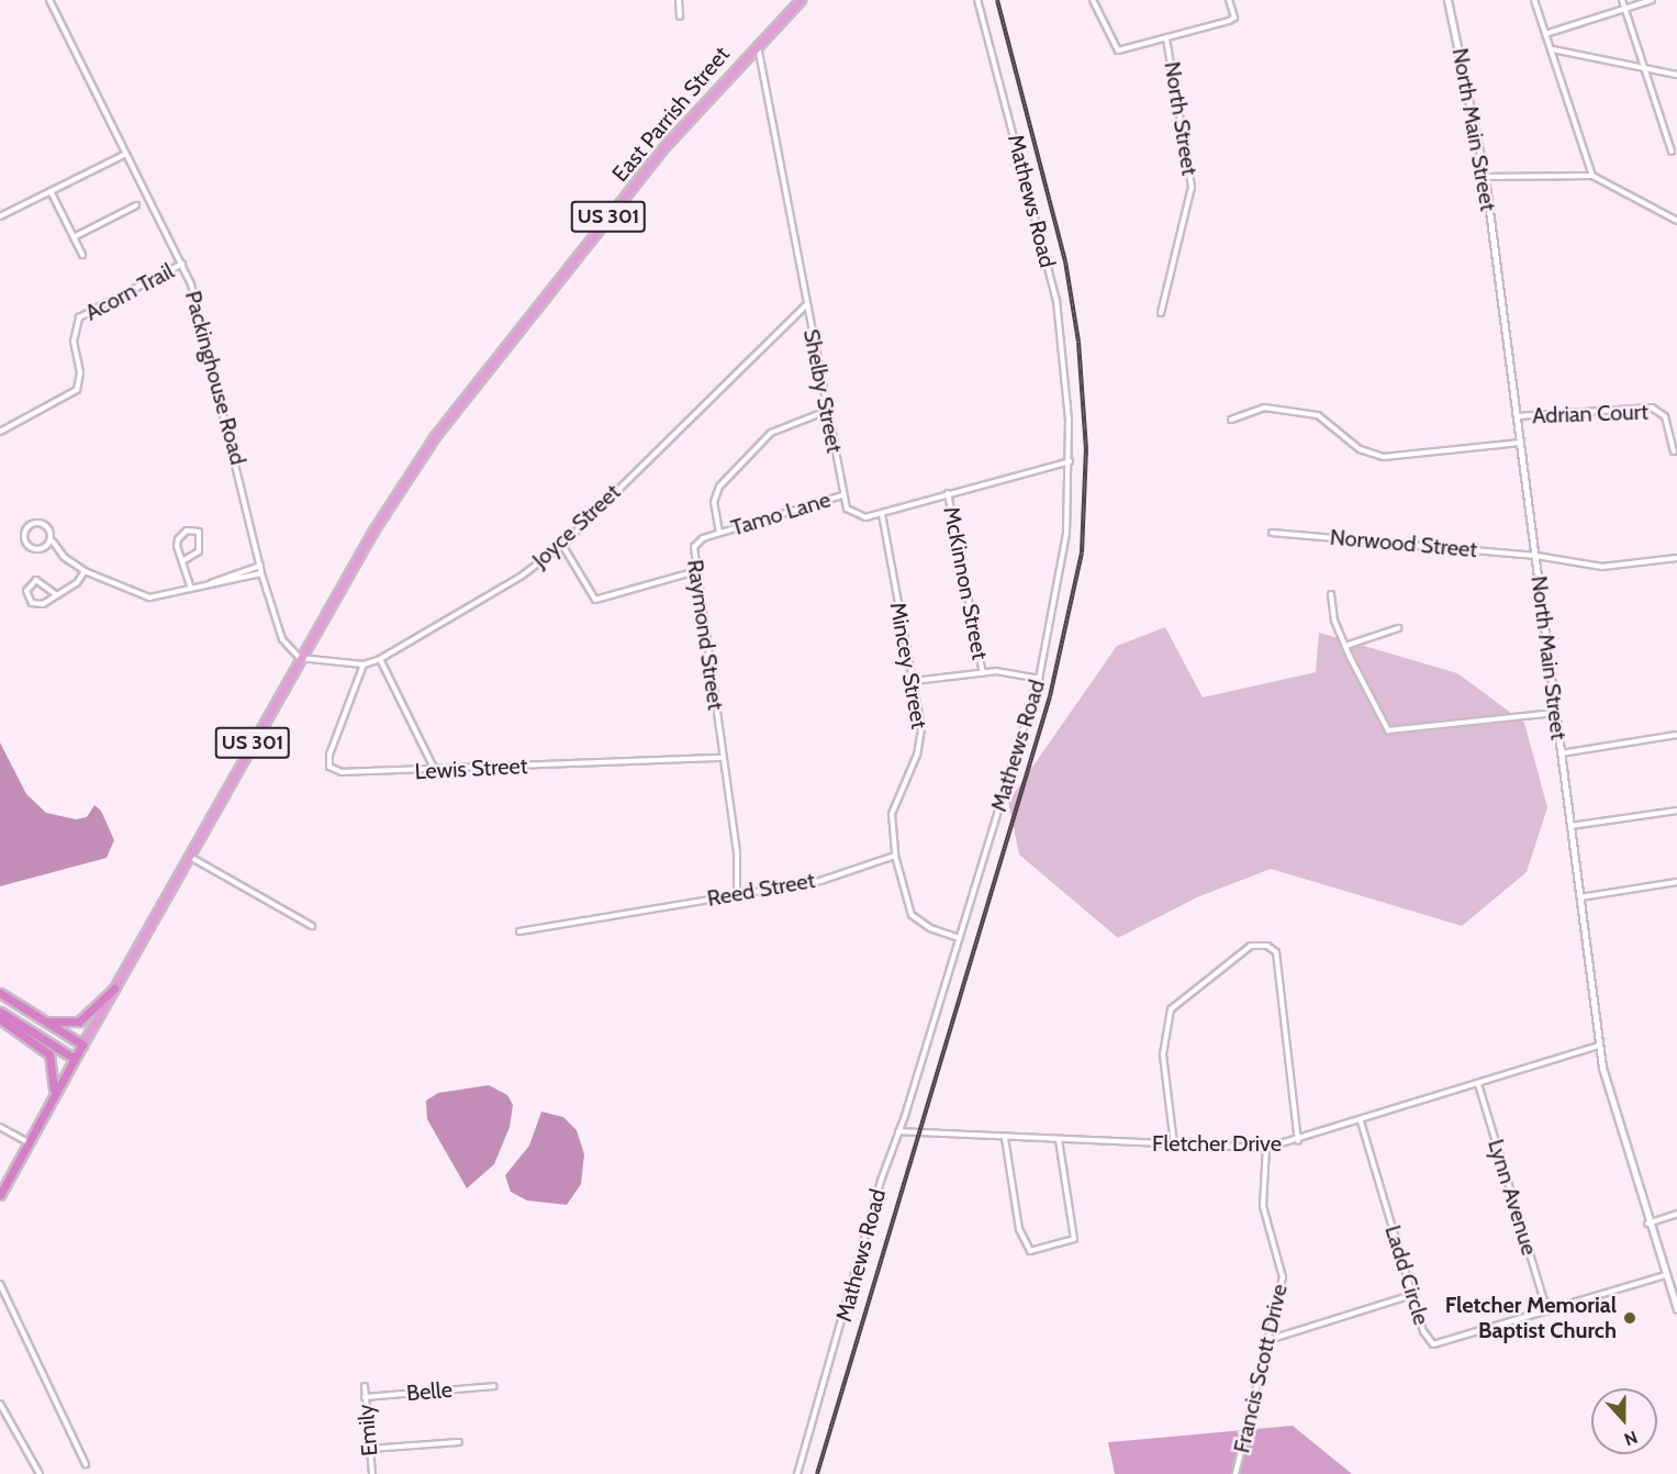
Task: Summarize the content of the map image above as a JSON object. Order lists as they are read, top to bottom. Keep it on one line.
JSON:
{"streets":{"highway":["US 301"],"main road":["East Parrish Street"],"street":["North Street","North Main Street","Mathews Road","Acorn Trail","Packinghouse Road","Shelby Street","Adrian Court","Tamo Lane","Joyce Street","Norwood Street","McKinnon Street","Raymond Street","Mincey Street","Lewis Street","Reed Street","Fletcher Drive","Lynn Avenue","Ladd Circle","Francis Scott Drive","Belle","Emily"]},"crossings":[["East Parrish Street","US 301"],["East Parrish Street","Packinghouse Road"],["East Parrish Street","Shelby Street"],["East Parrish Street","Joyce Street"],["North Main Street","Adrian Court"],["North Main Street","Norwood Street"],["North Main Street","Fletcher Drive"],["North Main Street","Ladd Circle"],["Mathews Road","Mincey Street"],["Mathews Road","Fletcher Drive"],["US 301","Packinghouse Road"],["US 301","Joyce Street"],["Acorn Trail","Packinghouse Road"],["Packinghouse Road","Joyce Street"],["Shelby Street","Tamo Lane"],["Shelby Street","Joyce Street"],["Shelby Street","Raymond Street"],["Tamo Lane","Raymond Street"],["Joyce Street","Lewis Street"],["Raymond Street","Lewis Street"],["Raymond Street","Reed Street"],["Mincey Street","Reed Street"],["Fletcher Drive","Lynn Avenue"],["Fletcher Drive","Ladd Circle"],["Fletcher Drive","Francis Scott Drive"],["Lynn Avenue","Ladd Circle"],["Belle","Emily"]],"places":["Fletcher Memorial Baptist Church"],"north":"bottom"}
